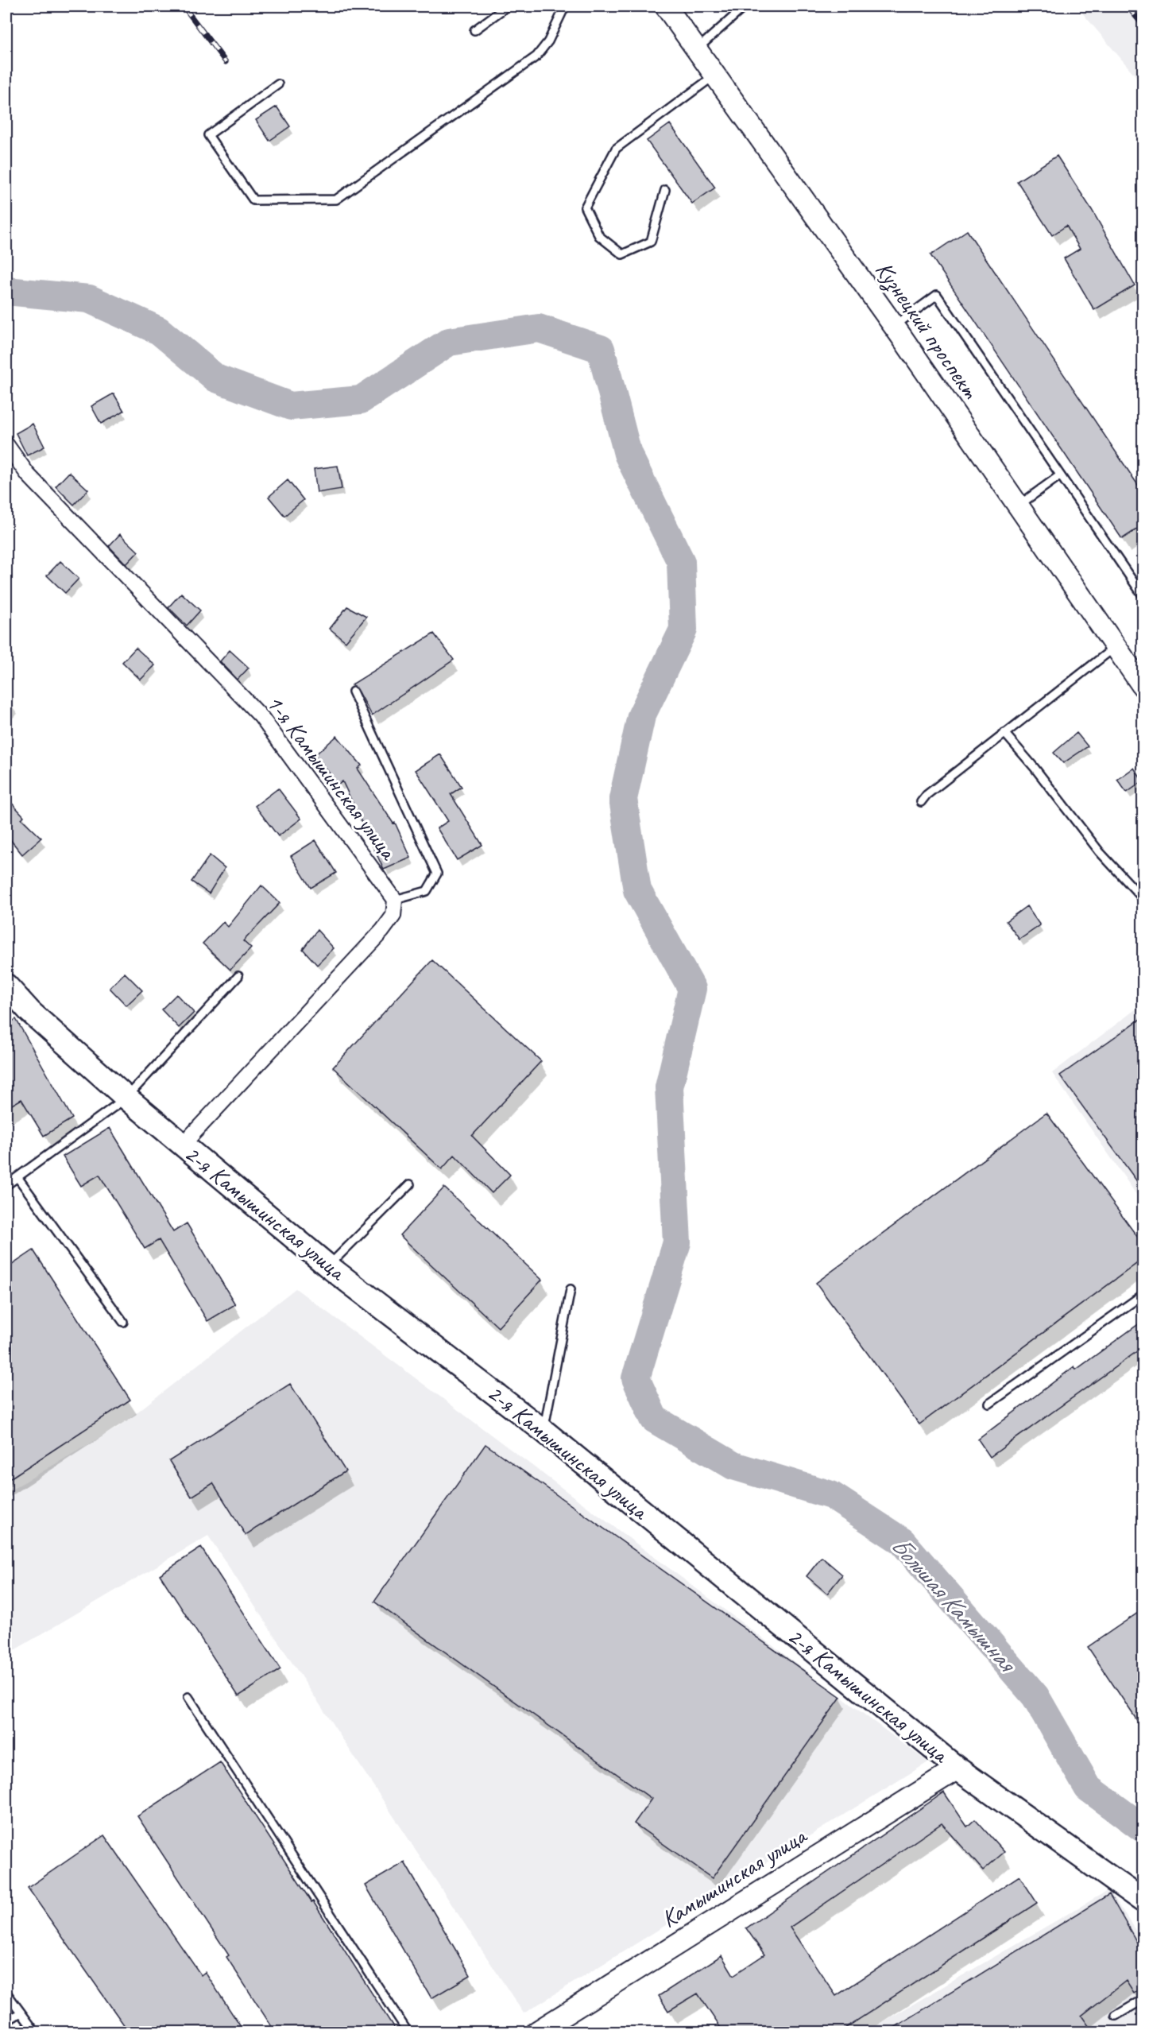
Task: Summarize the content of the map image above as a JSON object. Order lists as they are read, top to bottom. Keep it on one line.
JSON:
{"streets":{"main road":["2-я Камышинская улица"],"street":["Кузнецкий проспект","1-я Камышинская улица","Камышинская улица"]},"crossings":[["2-я Камышинская улица","Камышинская улица"]],"water":["Большая Камышная"]}
